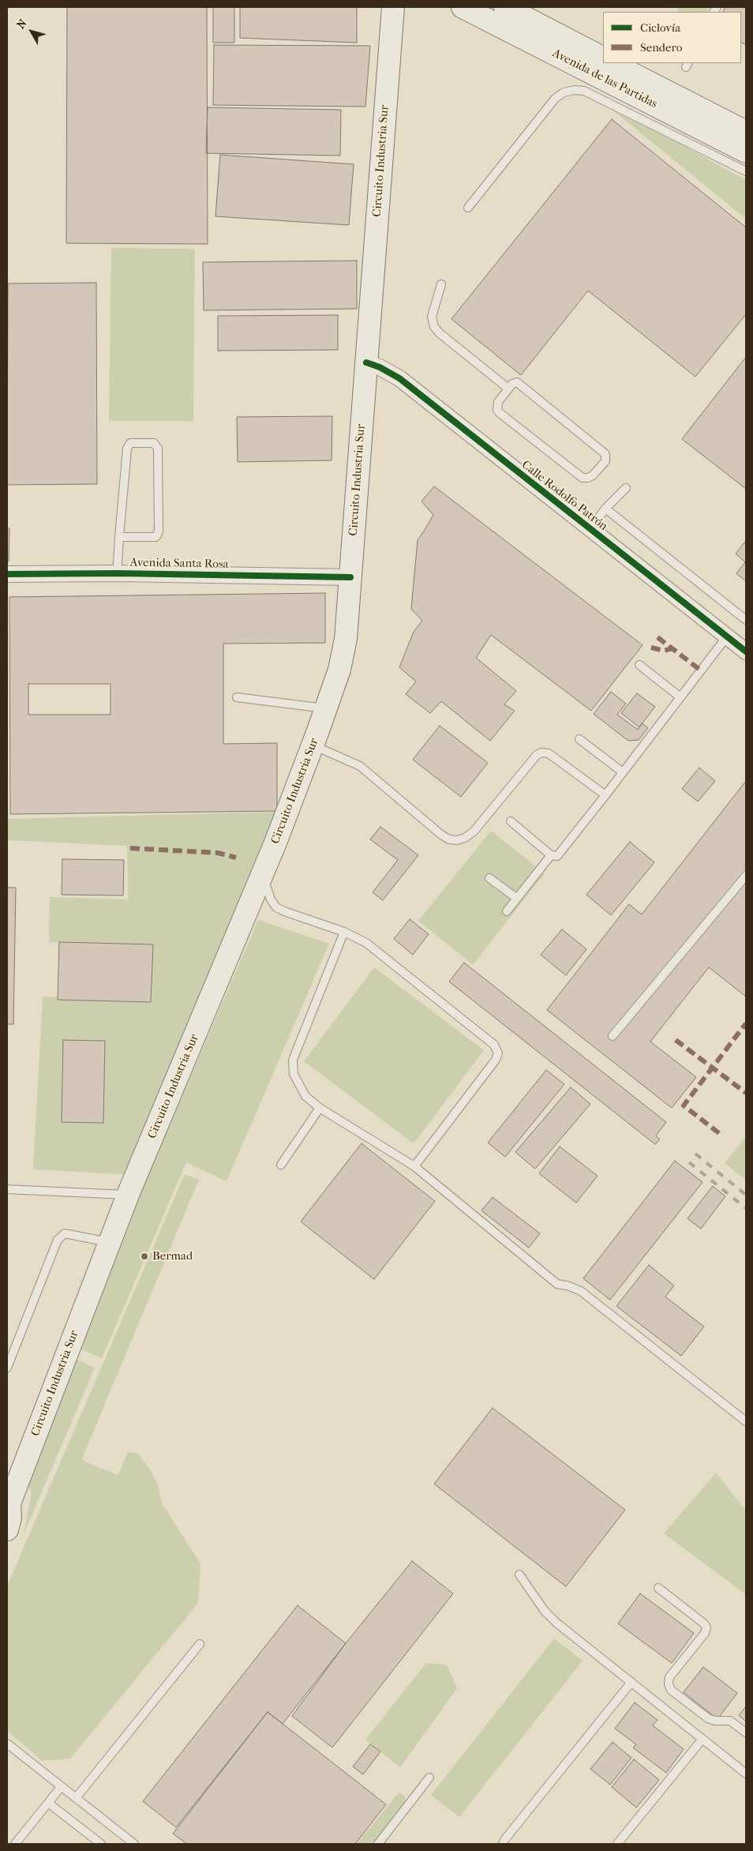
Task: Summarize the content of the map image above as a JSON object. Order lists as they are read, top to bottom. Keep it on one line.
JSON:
{"streets":{"main road":["Avenida de las Partidas","Circuito Industria Sur"],"street":["Calle Rodolfo Patrón","Avenida Santa Rosa"]},"crossings":[["Circuito Industria Sur","Calle Rodolfo Patrón"],["Circuito Industria Sur","Avenida Santa Rosa"]],"places":["Bermad"],"legend":["Ciclovía","Sendero"],"north":"top left"}
